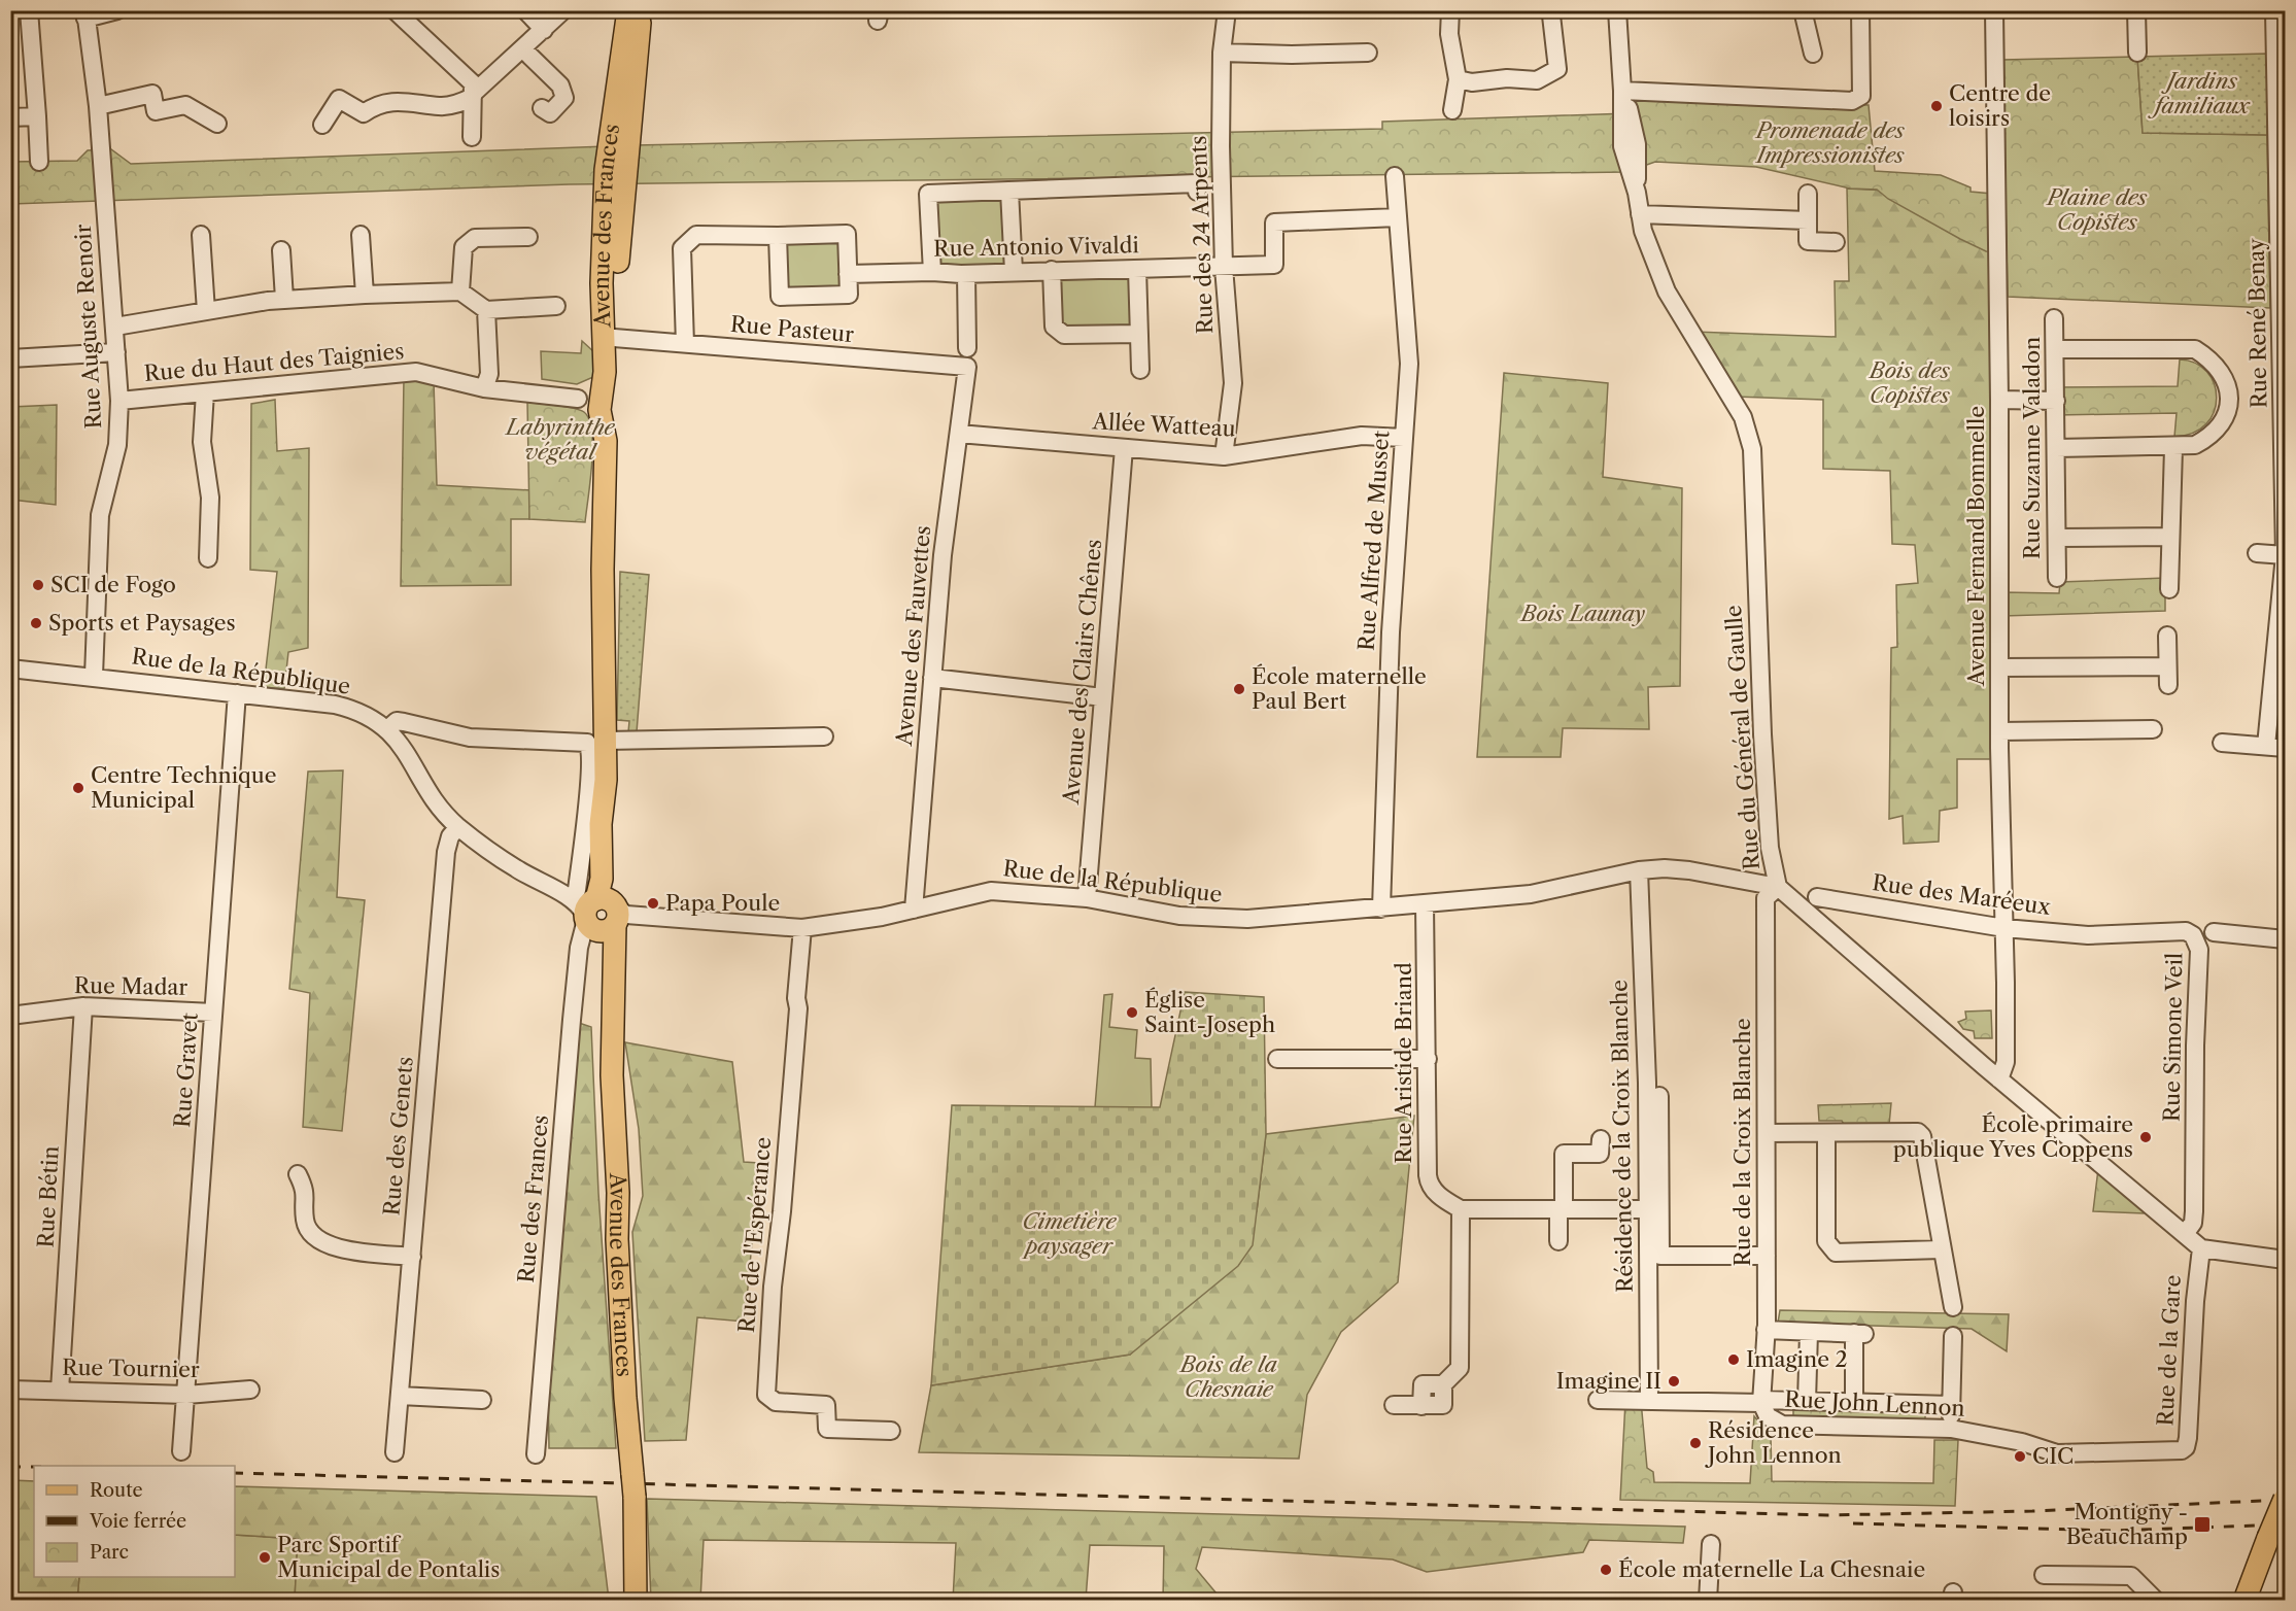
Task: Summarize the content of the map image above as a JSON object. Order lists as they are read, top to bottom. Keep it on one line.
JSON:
{"streets":{"main road":["Avenue des Frances"],"street":["Rue des 24 Arpents","Rue Antonio Vivaldi","Rue René Benay","Rue Auguste Renoir","Rue Pasteur","Rue du Haut des Taignies","Allée Watteau","Rue Suzanne Valadon","Rue Alfred de Musset","Avenue Fernand Bommelle","Avenue des Fauvettes","Rue de la République","Avenue des Clairs Chênes","Rue du Général de Gaulle","Rue des Maréeux","Rue Madar","Rue Simone Veil","Rue Aristide Briand","Rue Gravet","Rue des Genets","Résidence de la Croix Blanche","Rue de la Croix Blanche","Rue Bétin","Rue des Frances","Rue de l'Espérance","Rue de la Gare","Rue Tournier","Rue John Lennon"]},"crossings":[["Avenue des Frances","Rue Pasteur"],["Avenue des Frances","Rue du Haut des Taignies"],["Avenue des Frances","Rue de la République"],["Avenue des Frances","Rue des Frances"],["Rue des 24 Arpents","Rue Antonio Vivaldi"],["Rue des 24 Arpents","Allée Watteau"],["Rue Antonio Vivaldi","Rue Alfred de Musset"],["Rue Auguste Renoir","Rue du Haut des Taignies"],["Rue Auguste Renoir","Rue de la République"],["Rue Pasteur","Avenue des Fauvettes"],["Allée Watteau","Rue Alfred de Musset"],["Allée Watteau","Avenue des Fauvettes"],["Allée Watteau","Avenue des Clairs Chênes"],["Rue Alfred de Musset","Rue de la République"],["Avenue Fernand Bommelle","Rue du Général de Gaulle"],["Avenue Fernand Bommelle","Rue des Maréeux"],["Avenue des Fauvettes","Rue de la République"],["Rue de la République","Avenue des Clairs Chênes"],["Rue de la République","Rue du Général de Gaulle"],["Rue de la République","Rue Aristide Briand"],["Rue de la République","Rue Gravet"],["Rue de la République","Rue des Genets"],["Rue de la République","Résidence de la Croix Blanche"],["Rue de la République","Rue de la Croix Blanche"],["Rue de la République","Rue des Frances"],["Rue de la République","Rue de l'Espérance"],["Rue du Général de Gaulle","Rue Simone Veil"],["Rue du Général de Gaulle","Rue de la Croix Blanche"],["Rue du Général de Gaulle","Rue de la Gare"],["Rue des Maréeux","Rue Simone Veil"],["Rue Madar","Rue Gravet"],["Rue Madar","Rue Bétin"],["Rue Gravet","Rue Tournier"],["Rue de la Croix Blanche","Rue John Lennon"],["Rue Bétin","Rue Tournier"],["Rue de la Gare","Rue John Lennon"]],"parks":["Jardins familiaux","Promenade des Impressionistes","Plaine des Copistes","Bois des Copistes","Labyrinthe végétal","Bois Launay","Cimetière paysager","Bois de la Chesnaie"],"places":{"other":["Centre de loisirs","SCI de Fogo","Sports et Paysages","École maternelle Paul Bert","Centre Technique Municipal","Papa Poule","Église Saint-Joseph","École primaire publique Yves Coppens","Imagine 2","Imagine II","Résidence John Lennon","CIC","Parc Sportif Municipal de Pontalis","École maternelle La Chesnaie"],"transit":["Montigny - Beauchamp"]},"legend":["Route","Voie ferrée","Parc"]}
